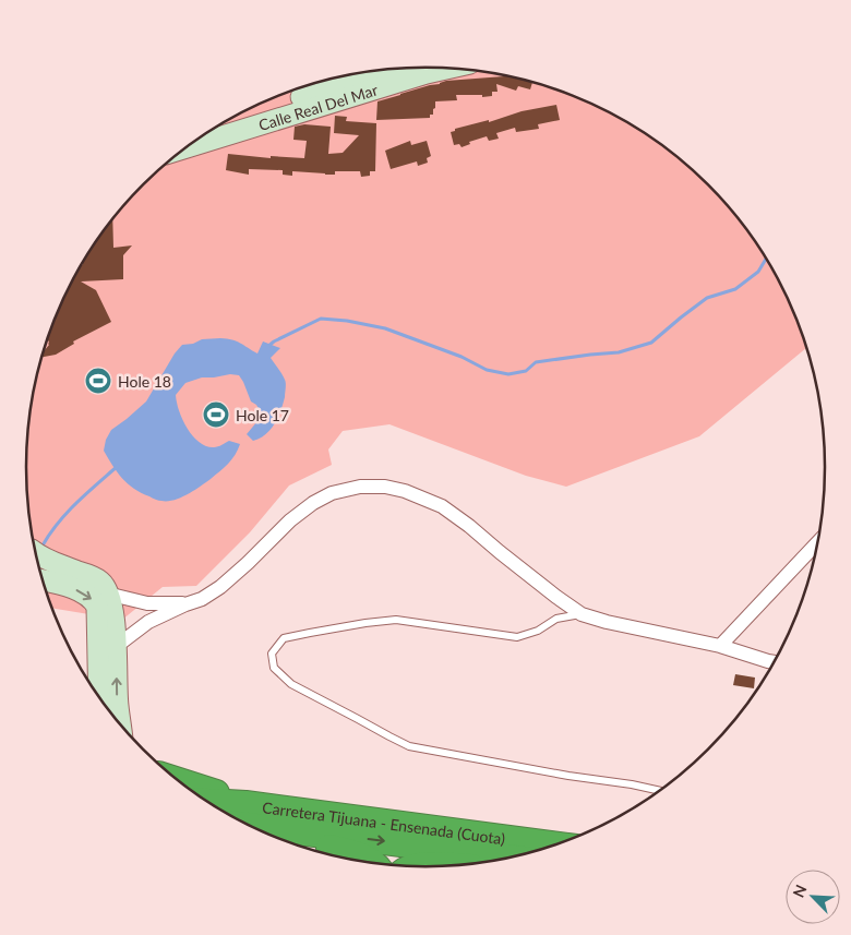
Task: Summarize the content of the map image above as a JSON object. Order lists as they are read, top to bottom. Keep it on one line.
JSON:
{"streets":{"highway":["Carretera Tijuana - Ensenada (Cuota)"],"street":["Calle Real Del Mar"]},"places":{"sports":["Hole 18","Hole 17"]},"north":"top left"}
